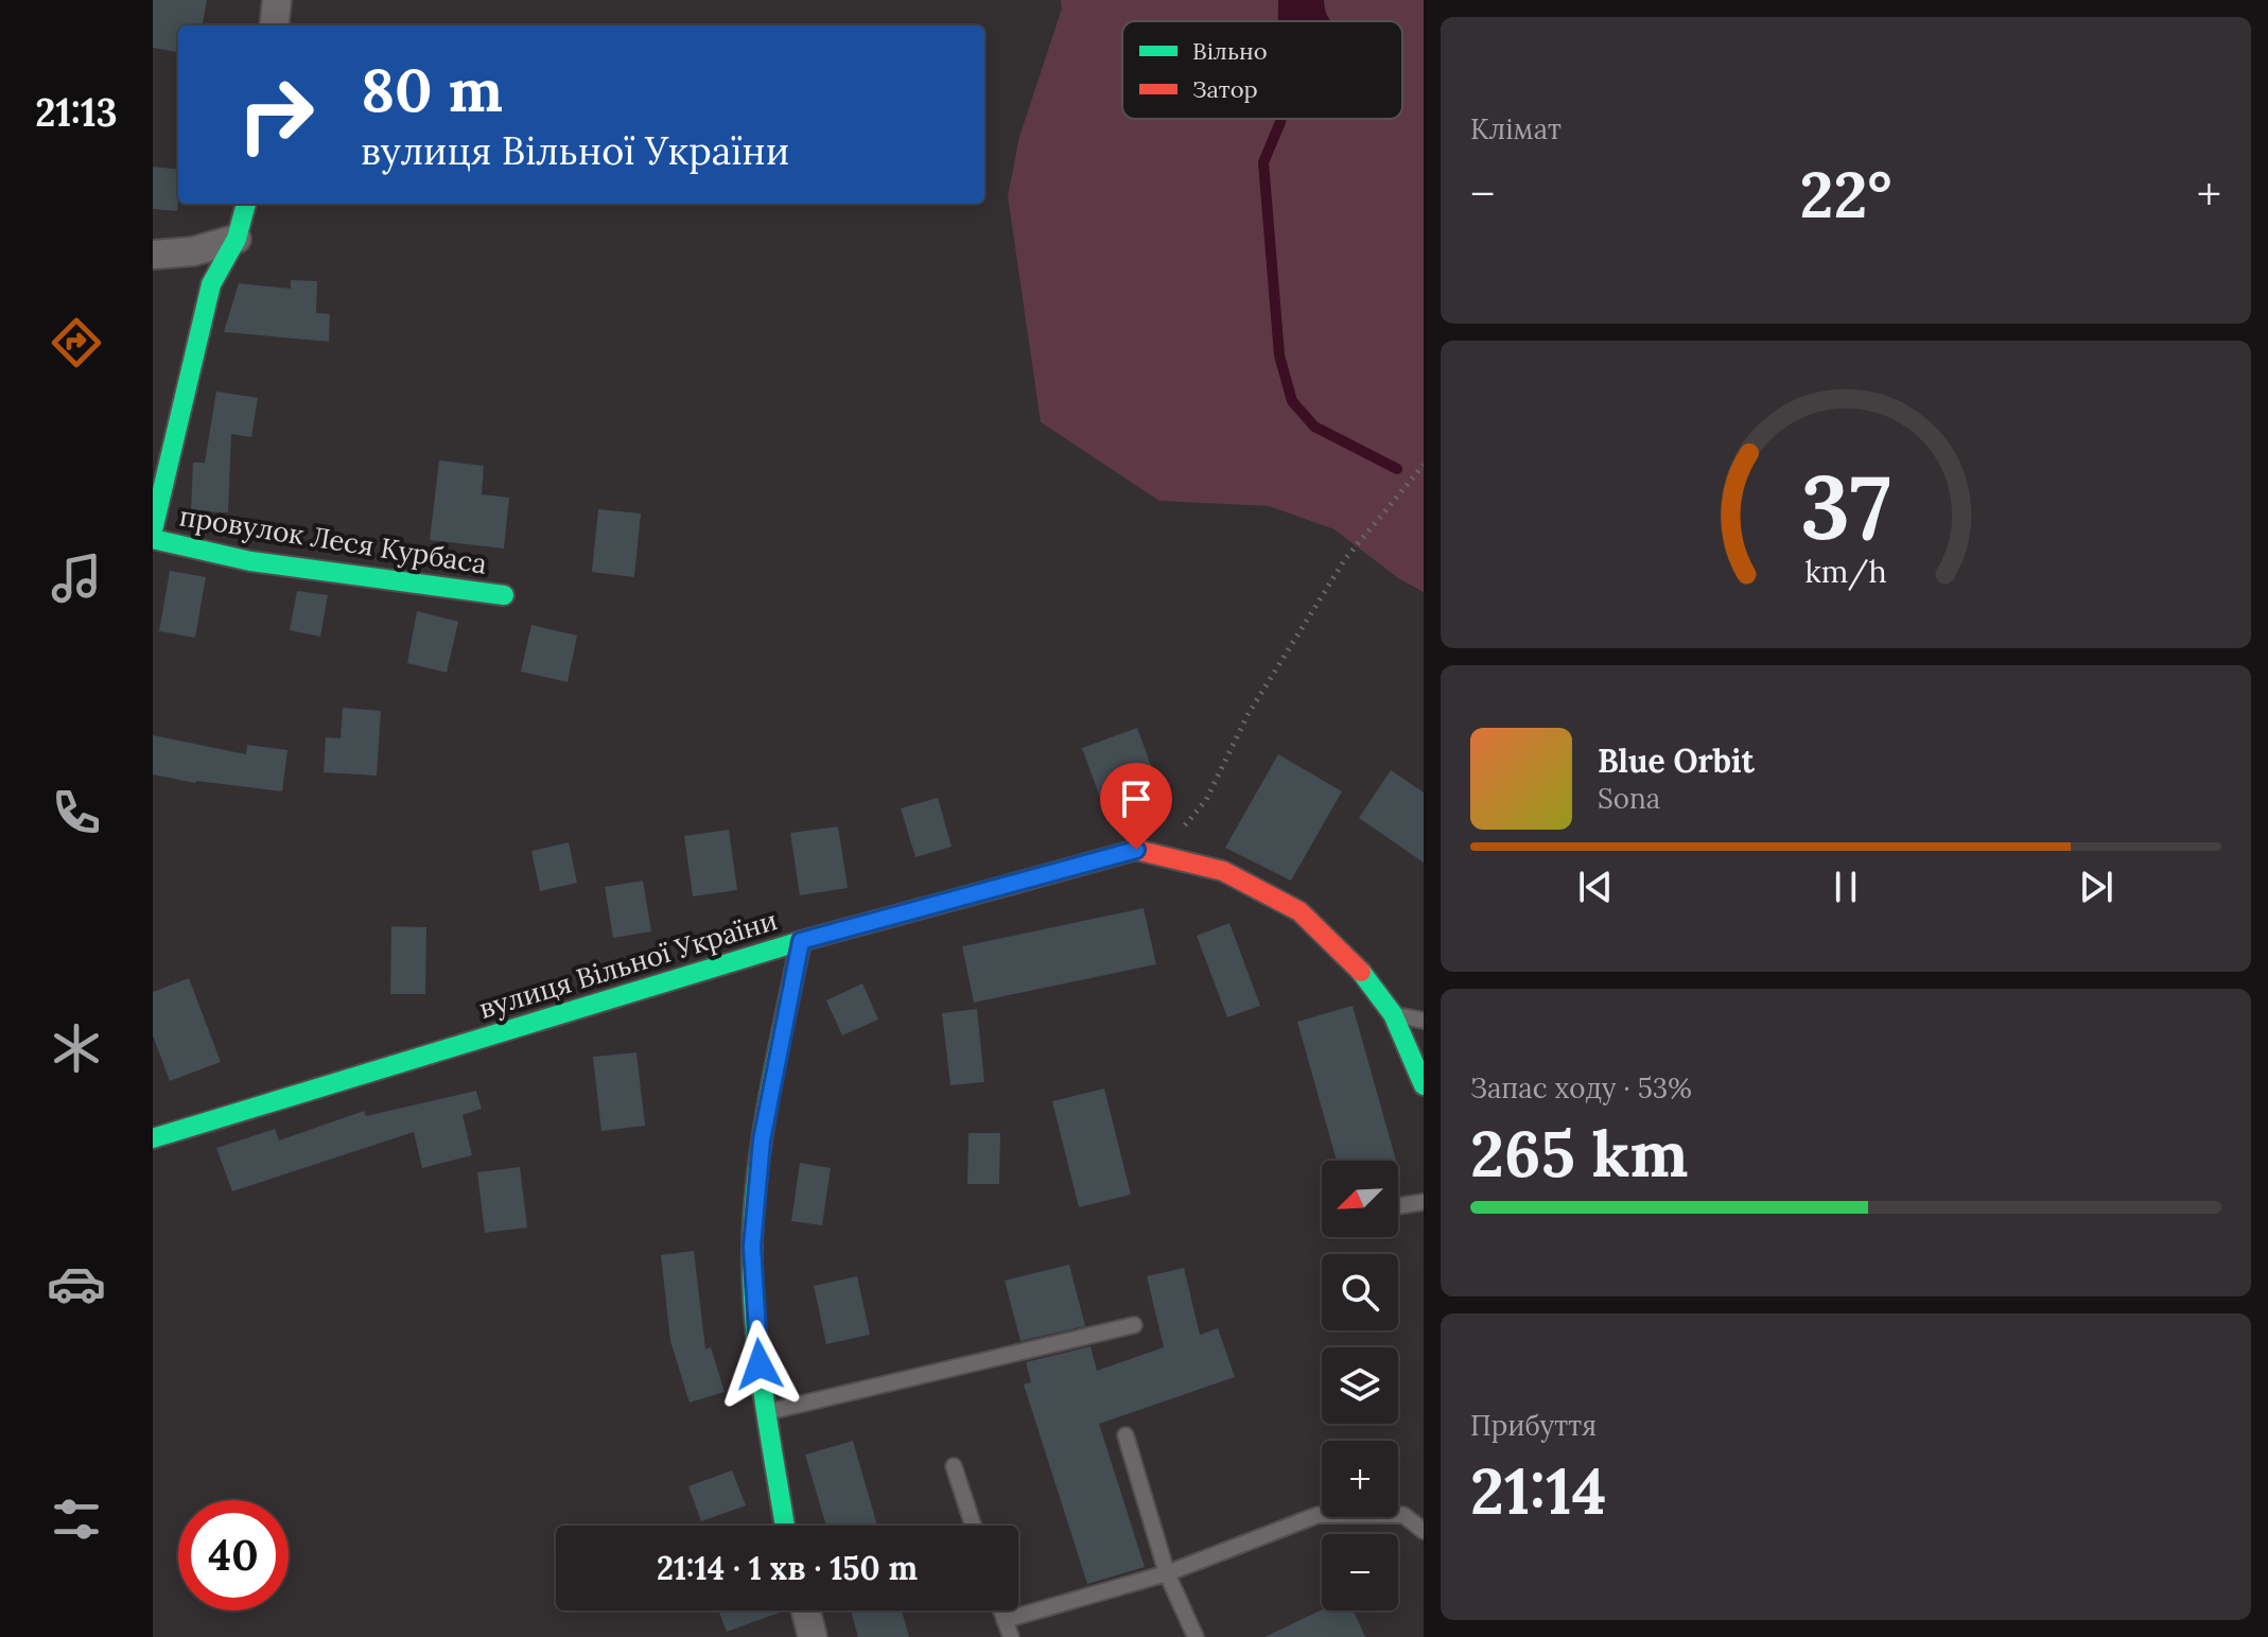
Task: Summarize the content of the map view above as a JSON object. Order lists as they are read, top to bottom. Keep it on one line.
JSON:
{"streets":{"street":["провулок Леся Курбаса","вулиця Вільної України"]},"legend":["Вільно","Затор"],"north":"bottom left","page":{"tabs":"21:13","tile":["Клімат",["Запас ходу · 53%","265 km"],["Прибуття","21:14"]],"turn":["80 m","вулиця Вільної України"],"heat":["−","22°","+"],"song":["Blue Orbit","Sona"],"map_buttons":["+","−"],"limit":"40","trip":"21:14 · 1 хв · 150 m","gauge":["37","km/h"]}}
